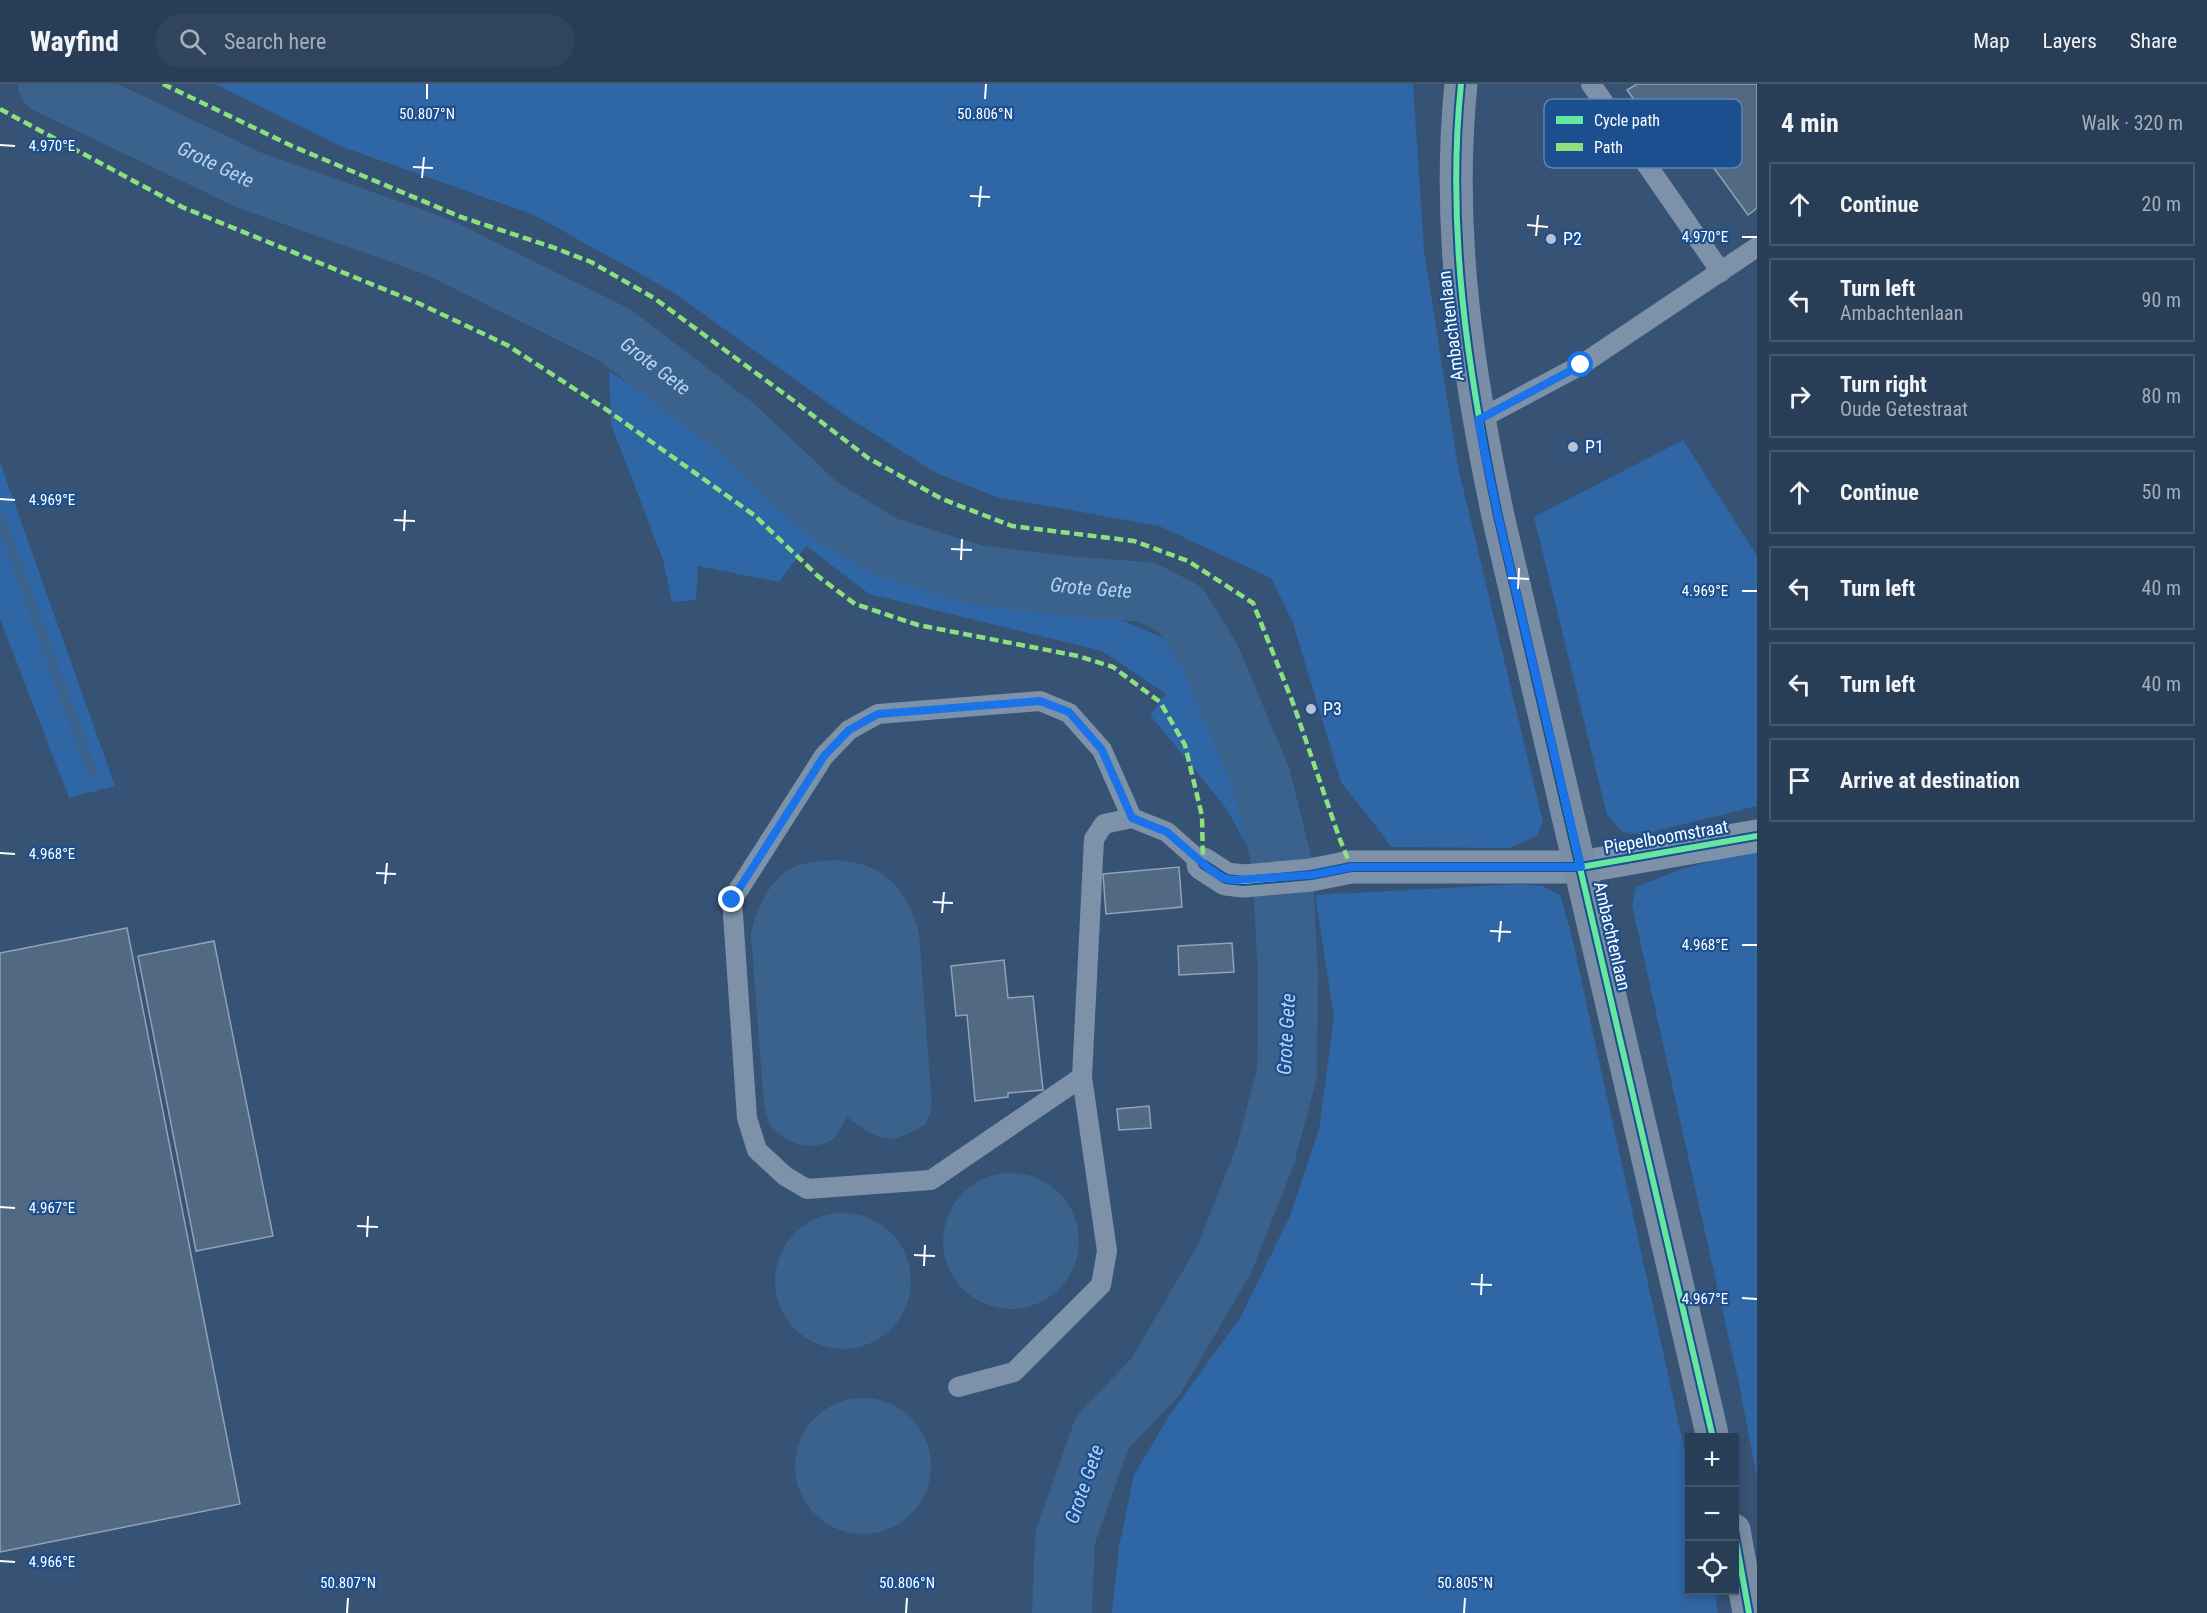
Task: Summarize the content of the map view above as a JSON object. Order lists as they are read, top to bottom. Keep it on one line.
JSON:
{"streets":{"street":["Ambachtenlaan","Piepelboomstraat"]},"crossings":[["Ambachtenlaan","Piepelboomstraat"]],"water":["Grote Gete"],"places":["P2","P1","P3"],"legend":["Cycle path","Path"],"page":{"header":"Wayfind","search":"Search here","nav":["Map","Layers","Share"],"heading":["4 min","Walk · 320 m"],"list":[["Continue","20 m"],["Turn left","Ambachtenlaan","90 m"],["Turn right","Oude Getestraat","80 m"],["Continue","50 m"],["Turn left","40 m"],["Turn left","40 m"],"Arrive at destination"],"map_buttons":["+","−"]},"coordinates":["50.807°N","50.806°N","4.970°E","4.969°E","4.968°E","4.967°E","4.966°E","50.805°N"]}
